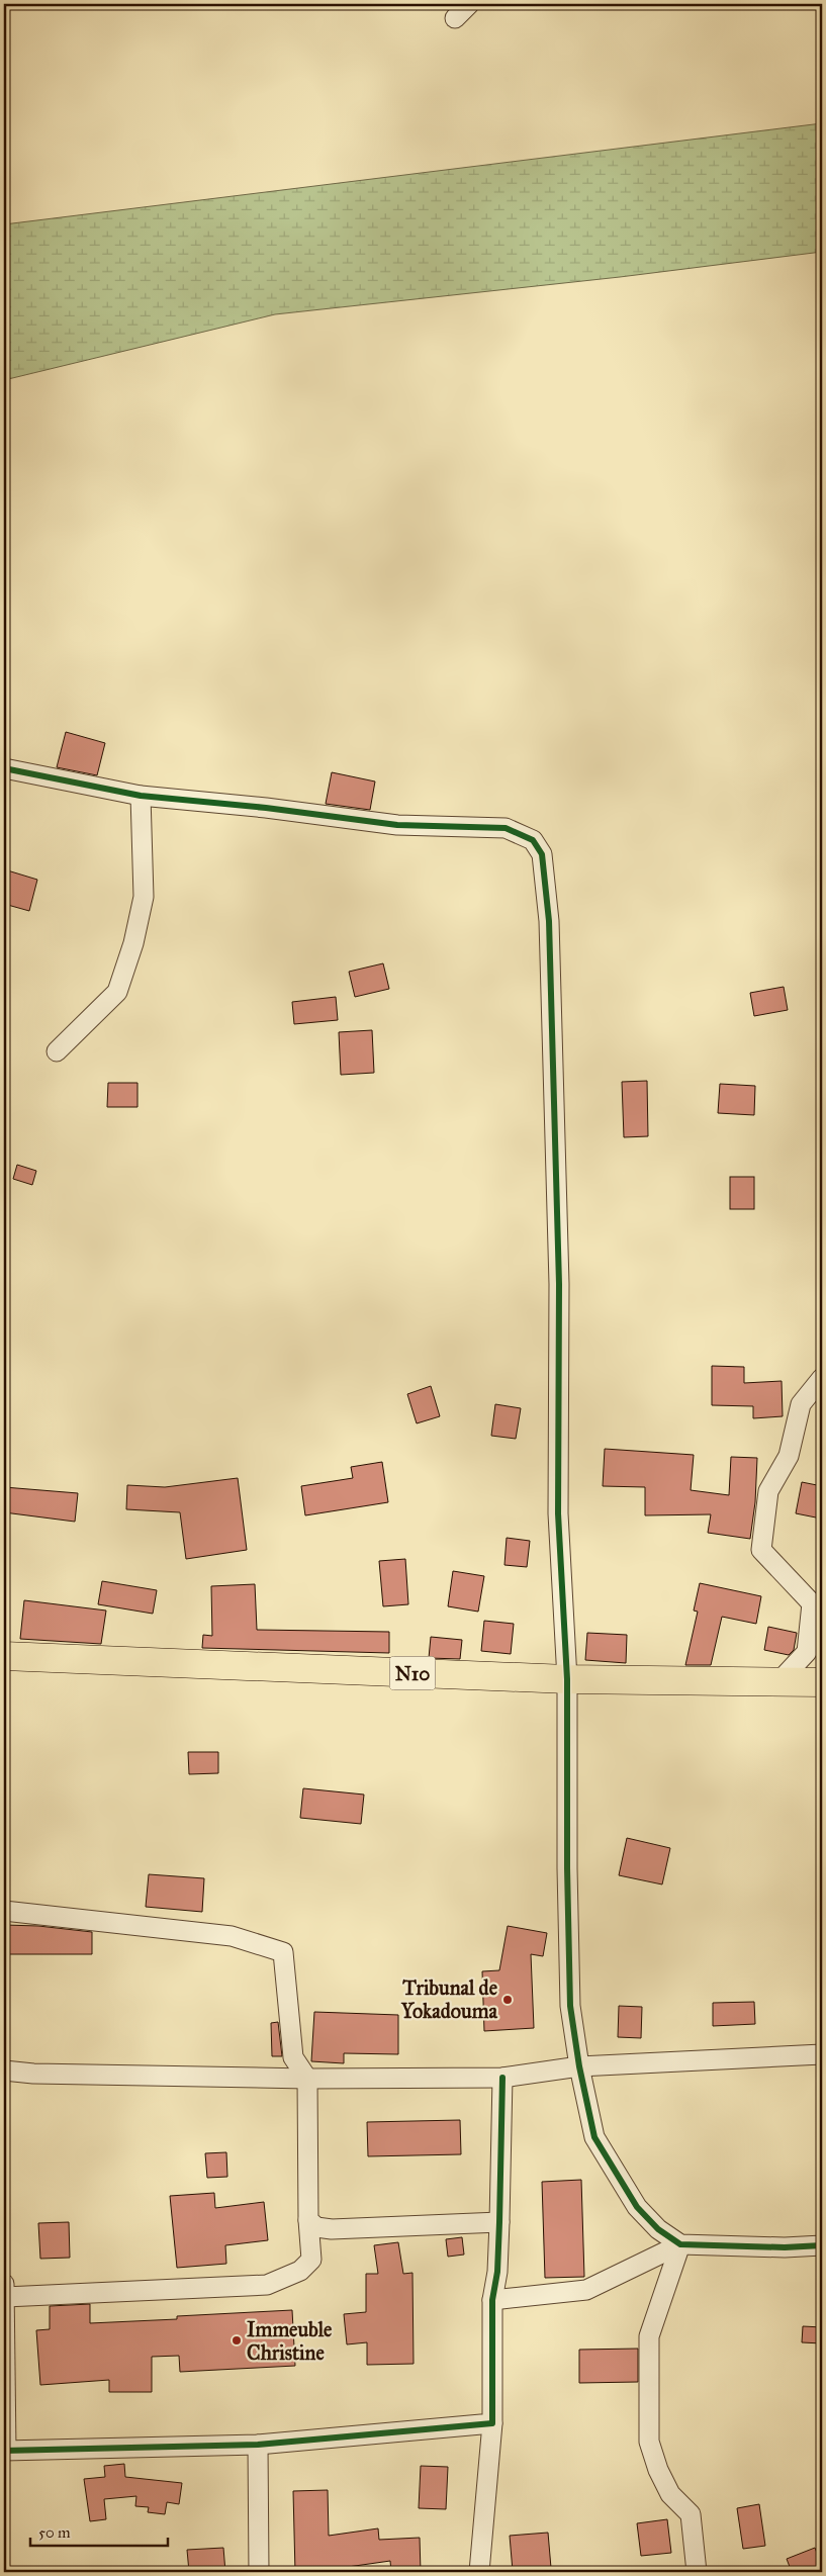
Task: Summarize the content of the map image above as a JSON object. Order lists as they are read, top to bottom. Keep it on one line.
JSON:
{"streets":{"highway":["N10"]},"places":["Tribunal de Yokadouma","Immeuble Christine"],"scale_bar":"50 m"}
